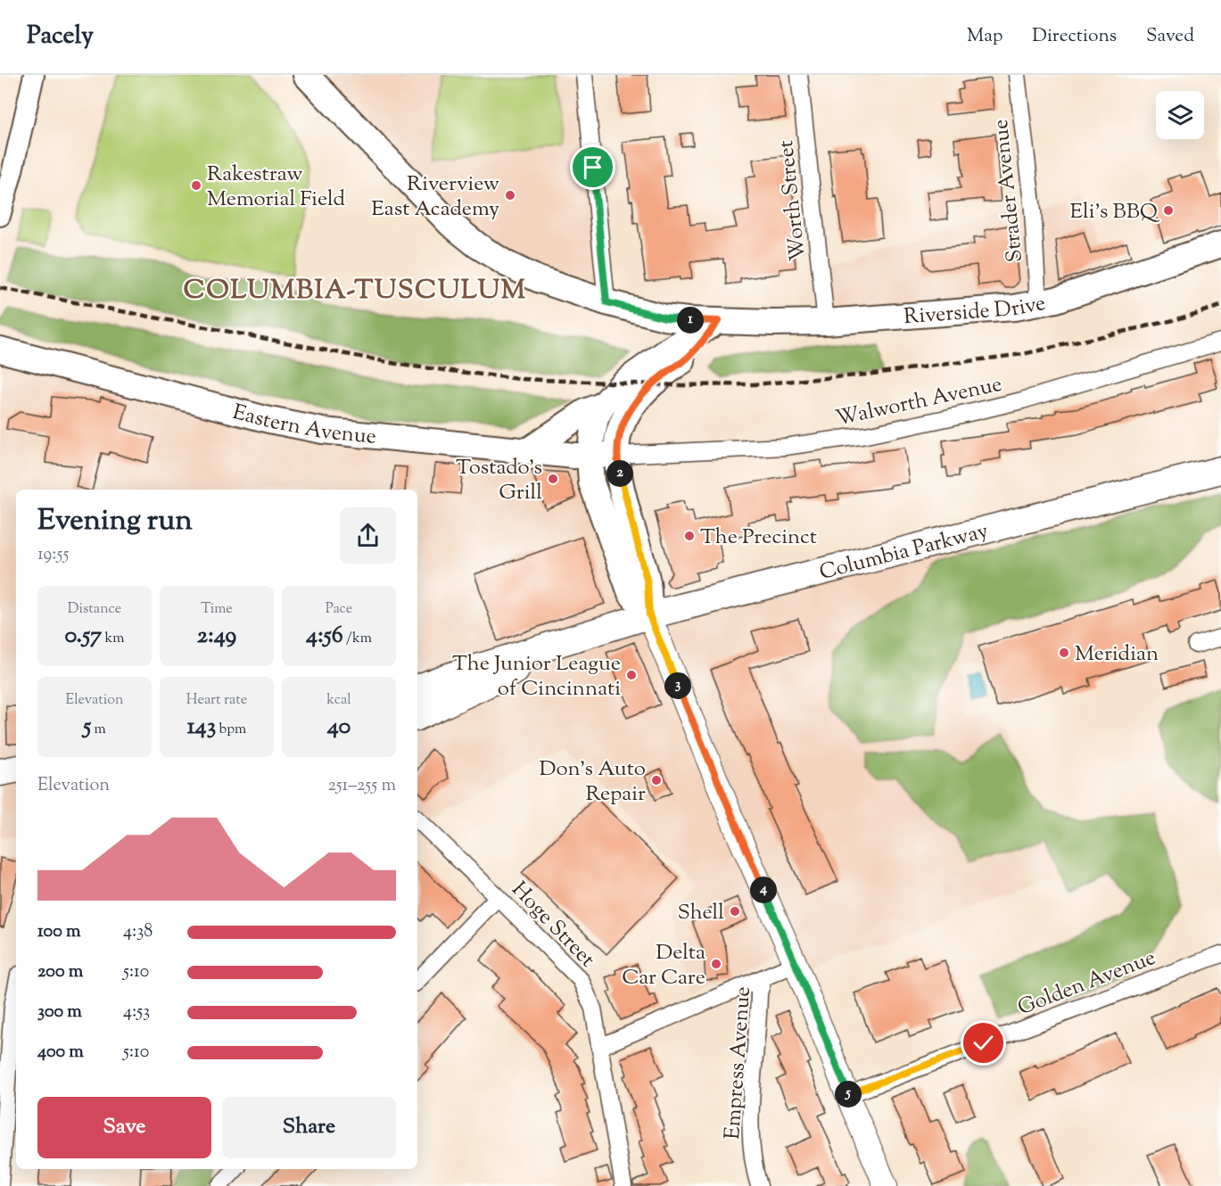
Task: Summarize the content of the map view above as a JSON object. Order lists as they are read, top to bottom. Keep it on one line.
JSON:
{"streets":{"highway":["Columbia Parkway"],"main road":["Riverside Drive","Eastern Avenue"],"street":["Strader Avenue","Worth Street","Walworth Avenue","Hoge Street","Golden Avenue","Empress Avenue"]},"crossings":[["Strader Avenue","Riverside Drive"],["Worth Street","Riverside Drive"],["Walworth Avenue","Eastern Avenue"]],"districts":["COLUMBIA-TUSCULUM"],"places":["Rakestraw Memorial Field","Riverview East Academy","Eli’s BBQ","Tostado’s Grill","The Precinct","Meridian","The Junior League of Cincinnati","Don's Auto Repair","Shell","Delta Car Care"],"page":{"header":"Pacely","nav":["Map","Directions","Saved"],"pins":["1","2","3","4","5"],"heading":["Evening run","19:55"],"stats":[["Distance","0.57 km"],["Time","2:49"],["Pace","4:56 /km"],["Elevation","5 m"],["Heart rate","143 bpm"],["kcal","40"]],"chart":["Elevation","251–255 m"],"list":[{"name":"100 m","note":"4:38"},{"name":"200 m","note":"5:10"},{"name":"300 m","note":"4:53"},{"name":"400 m","note":"5:10"}],"buttons":["Save","Share"]}}
